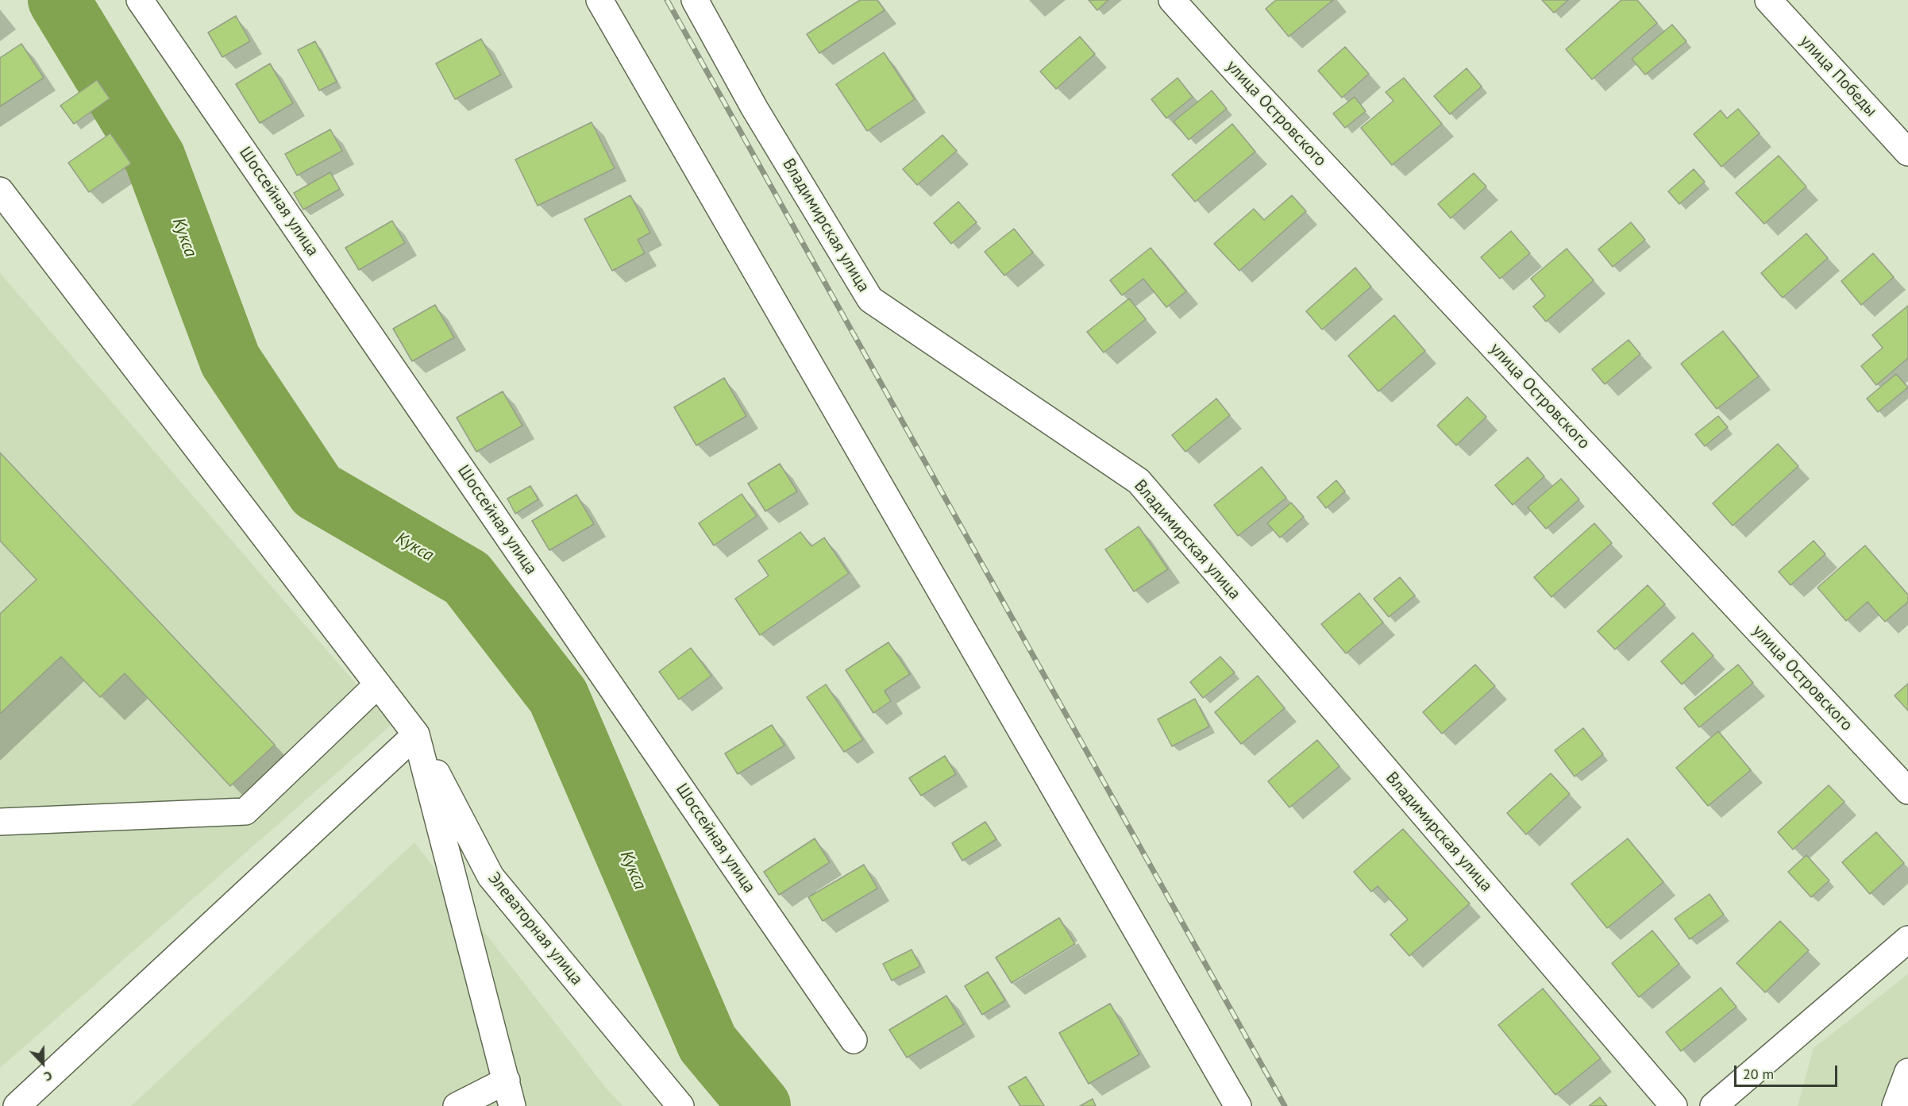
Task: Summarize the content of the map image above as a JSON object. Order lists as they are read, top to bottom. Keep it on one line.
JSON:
{"streets":{"street":["улица Победы","улица Островского","Шоссейная улица","Владимирская улица","Элеваторная улица"]},"water":["Кукса"],"scale_bar":"20 m","north":"bottom"}
